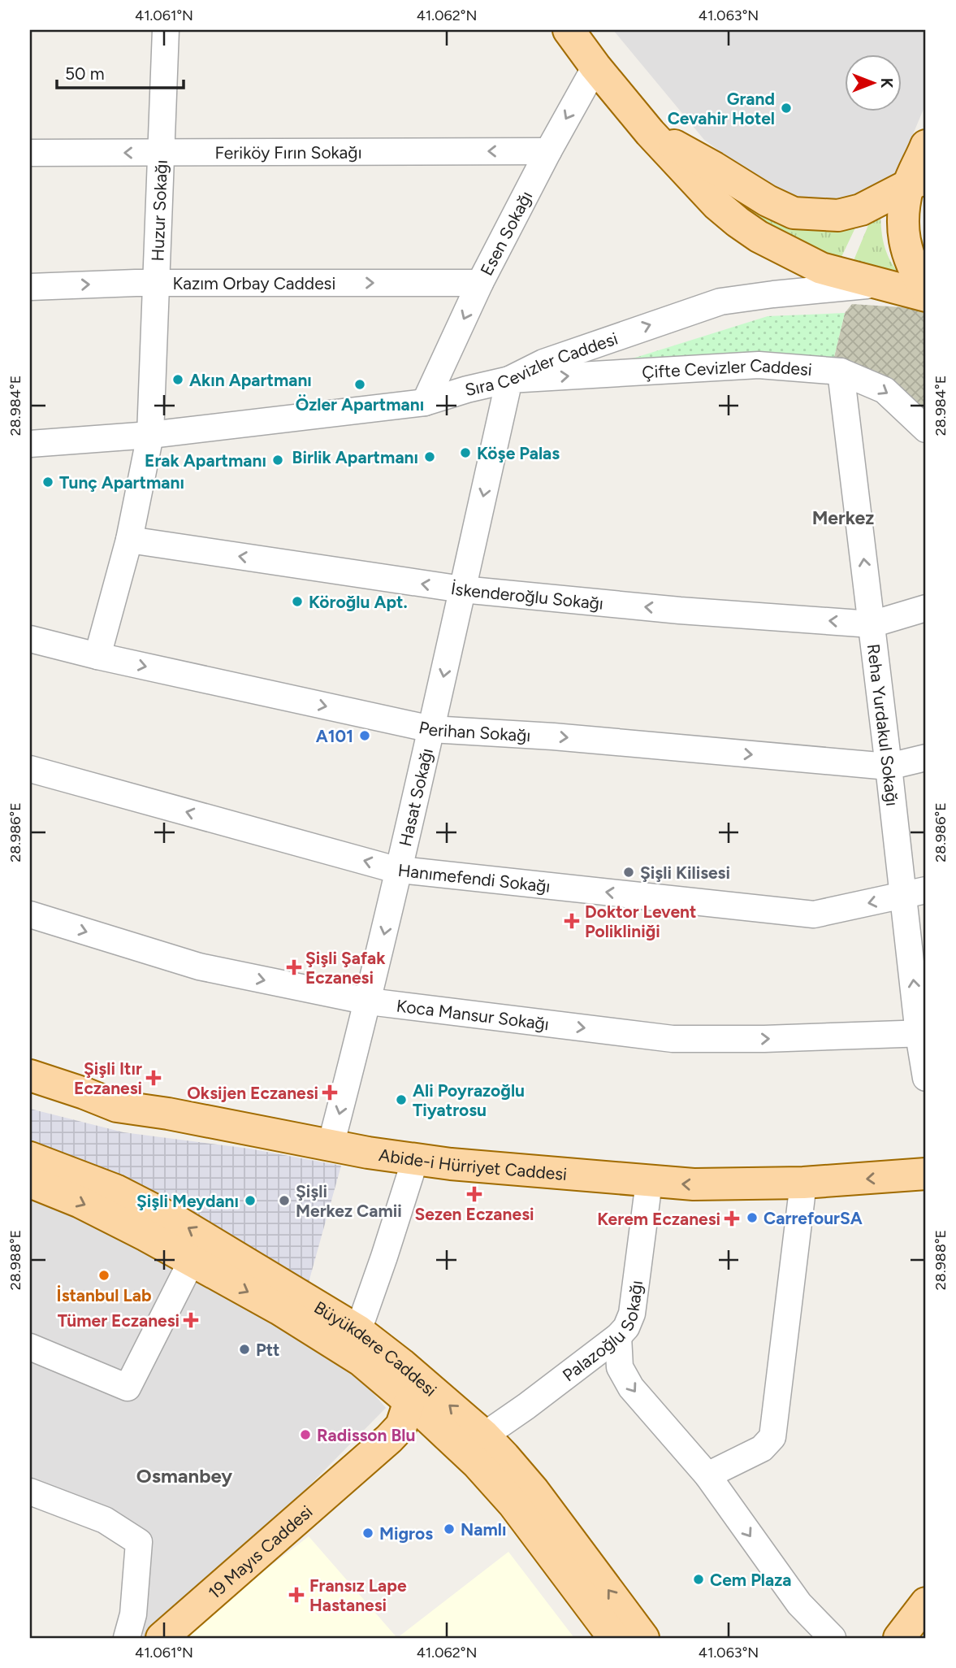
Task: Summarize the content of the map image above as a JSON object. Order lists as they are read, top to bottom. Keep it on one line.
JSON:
{"streets":{"main road":["Abide-i Hürriyet Caddesi","Büyükdere Caddesi","19 Mayıs Caddesi"],"street":["Feriköy Fırın Sokağı","Huzur Sokağı","Esen Sokağı","Kazım Orbay Caddesi","Sıra Cevizler Caddesi","Çifte Cevizler Caddesi","İskenderoğlu Sokağı","Reha Yurdakul Sokağı","Perihan Sokağı","Hasat Sokağı","Hanımefendi Sokağı","Koca Mansur Sokağı","Palazoğlu Sokağı"]},"crossings":[["Feriköy Fırın Sokağı","Huzur Sokağı"],["Feriköy Fırın Sokağı","Esen Sokağı"],["Huzur Sokağı","Kazım Orbay Caddesi"],["Huzur Sokağı","Sıra Cevizler Caddesi"],["Huzur Sokağı","İskenderoğlu Sokağı"],["Huzur Sokağı","Perihan Sokağı"],["Esen Sokağı","Kazım Orbay Caddesi"],["Esen Sokağı","Sıra Cevizler Caddesi"],["Sıra Cevizler Caddesi","Çifte Cevizler Caddesi"],["Sıra Cevizler Caddesi","Hasat Sokağı"],["Çifte Cevizler Caddesi","Reha Yurdakul Sokağı"],["Çifte Cevizler Caddesi","Hasat Sokağı"],["İskenderoğlu Sokağı","Reha Yurdakul Sokağı"],["İskenderoğlu Sokağı","Hasat Sokağı"],["Reha Yurdakul Sokağı","Perihan Sokağı"],["Reha Yurdakul Sokağı","Hanımefendi Sokağı"],["Reha Yurdakul Sokağı","Koca Mansur Sokağı"],["Perihan Sokağı","Hasat Sokağı"],["Hasat Sokağı","Hanımefendi Sokağı"],["Hasat Sokağı","Koca Mansur Sokağı"],["Hasat Sokağı","Abide-i Hürriyet Caddesi"],["Abide-i Hürriyet Caddesi","Palazoğlu Sokağı"],["Palazoğlu Sokağı","Büyükdere Caddesi"],["Palazoğlu Sokağı","19 Mayıs Caddesi"],["Büyükdere Caddesi","19 Mayıs Caddesi"]],"one_way":["Feriköy Fırın Sokağı","Esen Sokağı","Kazım Orbay Caddesi","Sıra Cevizler Caddesi","Çifte Cevizler Caddesi","İskenderoğlu Sokağı","Reha Yurdakul Sokağı","Perihan Sokağı","Hasat Sokağı","Hanımefendi Sokağı","Koca Mansur Sokağı"],"districts":["Merkez","Osmanbey"],"places":{"other":["Grand Cevahir Hotel","Akın Apartmanı","Özler Apartmanı","Köşe Palas","Birlik Apartmanı","Erak Apartmanı","Tunç Apartmanı","Köroğlu Apt.","A101","Şişli Kilisesi","Ali Poyrazoğlu Tiyatrosu","Şişli Meydanı","Şişli Merkez Camii","CarrefourSA","İstanbul Lab","Ptt","Radisson Blu","Namlı","Migros","Cem Plaza"],"health":["Doktor Levent Polikliniği","Şişli Şafak Eczanesi","Şişli Itır Eczanesi","Oksijen Eczanesi","Sezen Eczanesi","Kerem Eczanesi","Tümer Eczanesi","Fransız Lape Hastanesi"]},"scale_bar":"50 m","north":"right","coordinates":["41.061°N","41.062°N","41.063°N","28.984°E","28.986°E","28.988°E"]}
